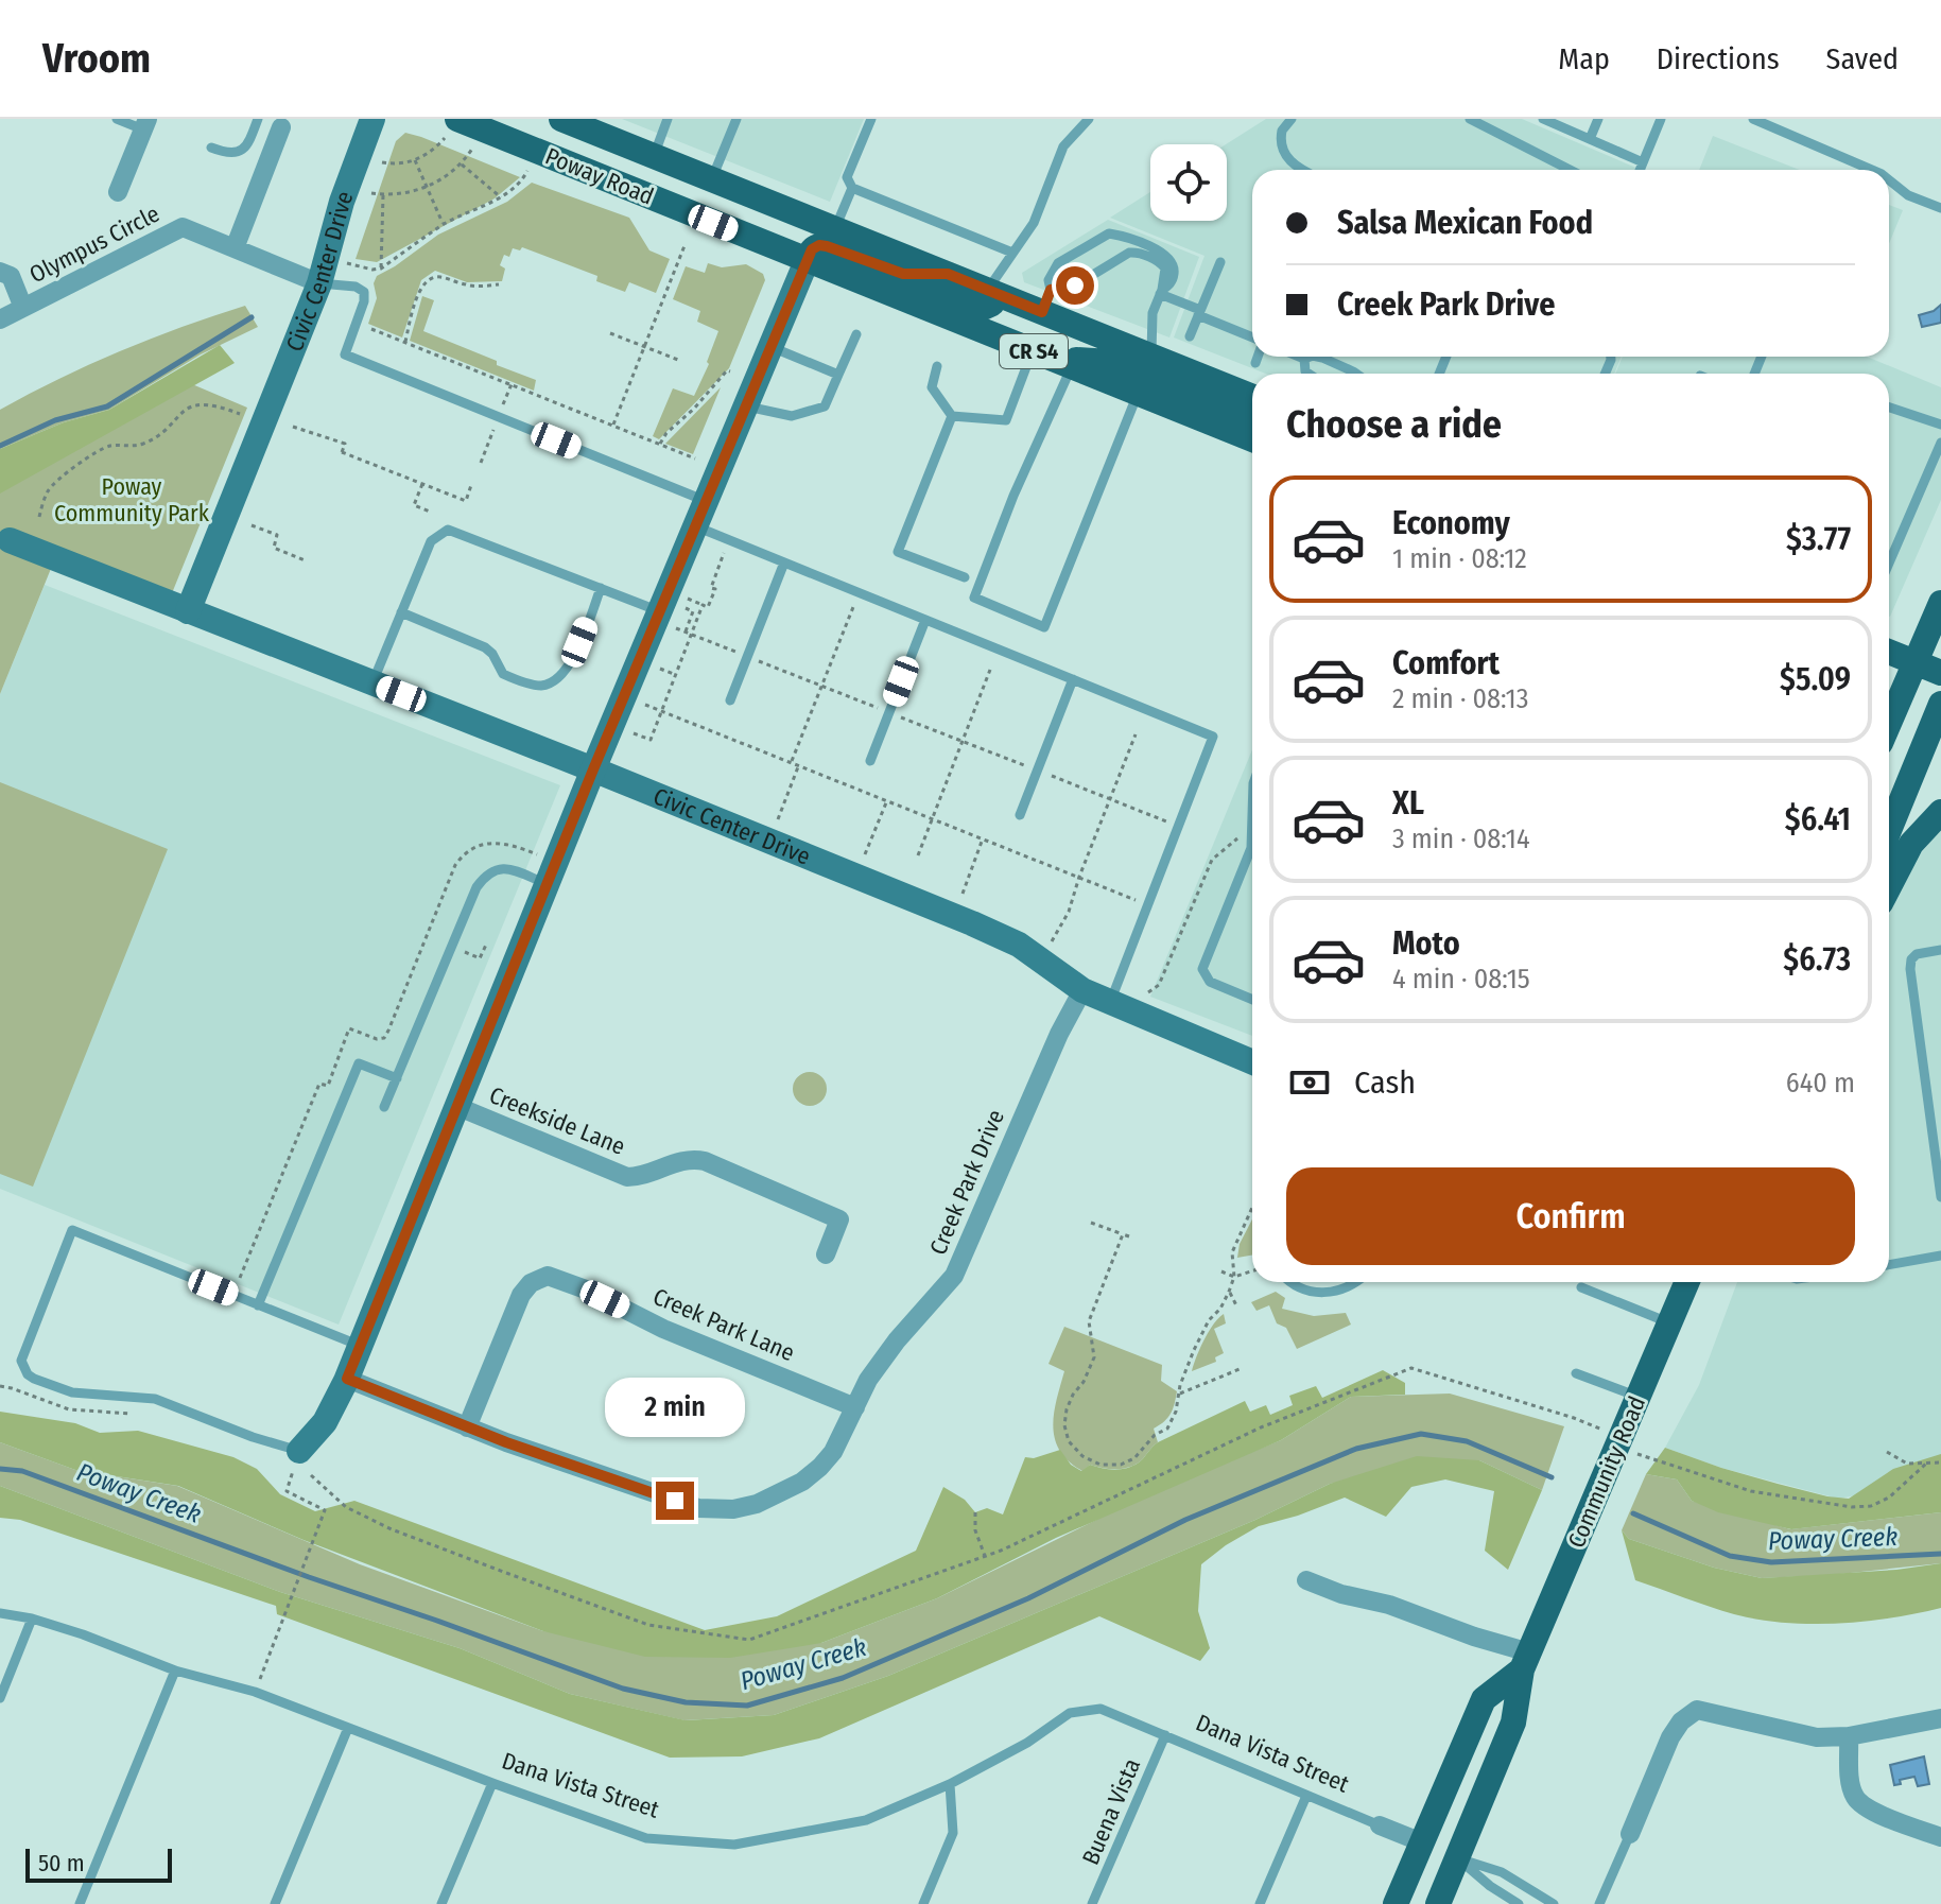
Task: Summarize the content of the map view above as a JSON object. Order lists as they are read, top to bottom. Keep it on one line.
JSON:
{"streets":{"main road":["Poway Road","CR S4","Community Road"],"street":["Olympus Circle","Civic Center Drive","Creekside Lane","Creek Park Drive","Creek Park Lane","Dana Vista Street"],"lane":["Buena Vista"]},"crossings":[["Olympus Circle","Civic Center Drive"],["Civic Center Drive","Creek Park Drive"],["Creek Park Drive","Creek Park Lane"],["Community Road","Dana Vista Street"],["Dana Vista Street","Buena Vista"]],"water":["Poway Creek"],"parks":["Poway Community Park"],"scale_bar":"50 m","page":{"header":"Vroom","nav":["Map","Directions","Saved"],"banner":["Salsa Mexican Food","Creek Park Drive"],"heading":"Choose a ride","list":[{"name":"Economy","note":"1 min · 08:12","value":"$3.77"},{"name":"Comfort","note":"2 min · 08:13","value":"$5.09"},{"name":"XL","note":"3 min · 08:14","value":"$6.41"},{"name":"Moto","note":"4 min · 08:15","value":"$6.73"}],"pay":["Cash","640 m"],"buttons":"Confirm","bubble":"2 min","scale":"50 m"}}
